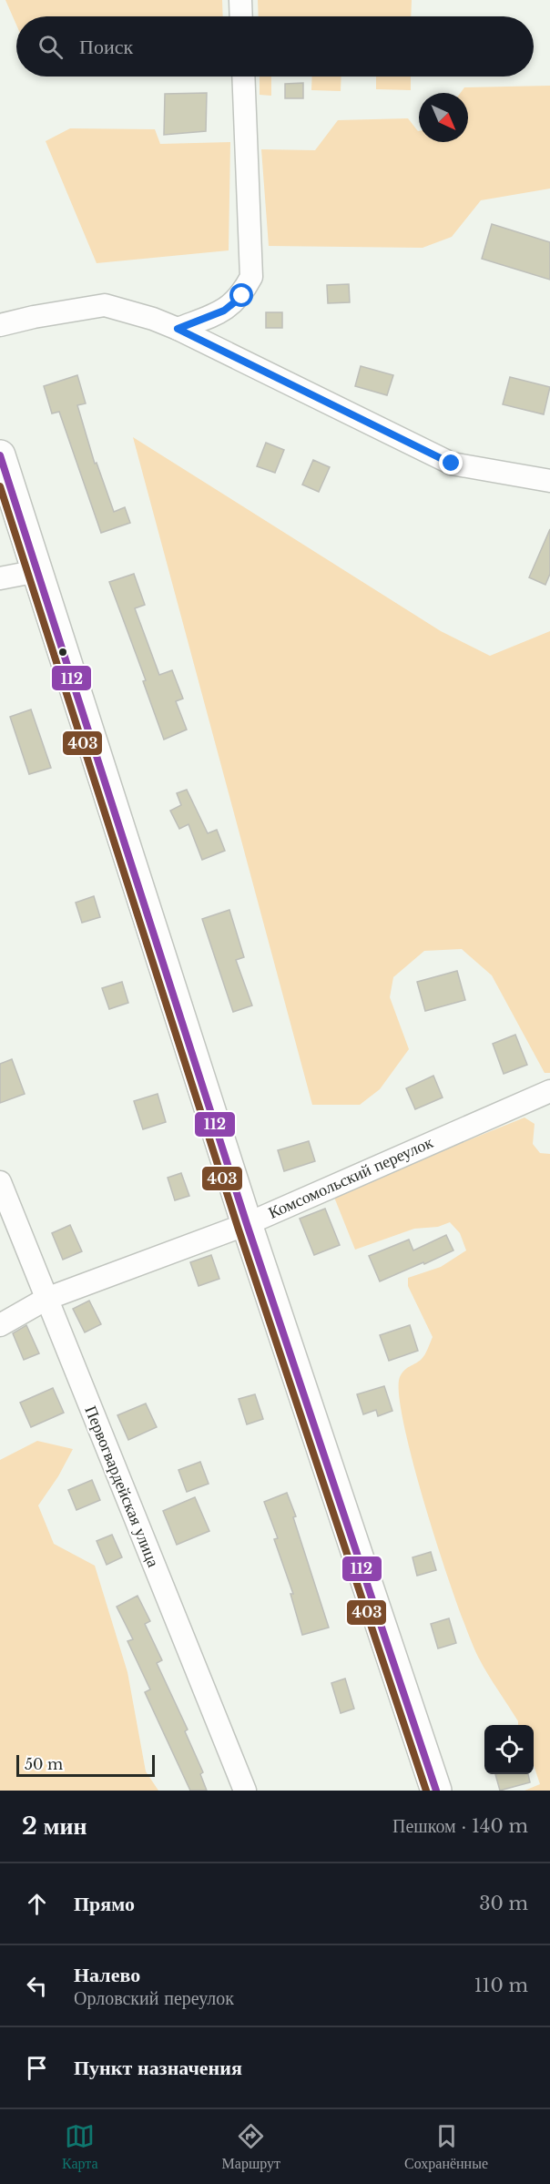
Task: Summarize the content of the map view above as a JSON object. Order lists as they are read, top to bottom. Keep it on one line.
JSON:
{"streets":{"street":["Комсомольский переулок","Первогвардейская улица"]},"crossings":[["Комсомольский переулок","Первогвардейская улица"]],"lines":["transit line 112","transit line 403"],"scale_bar":"50 m","north":"bottom right","page":{"search":"Поиск","scale":"50 m","heading":["2 мин","Пешком · 140 m"],"list":[["Прямо","30 m"],["Налево","Орловский переулок","110 m"],"Пункт назначения"],"nav":["Карта","Маршрут","Сохранённые"]}}
